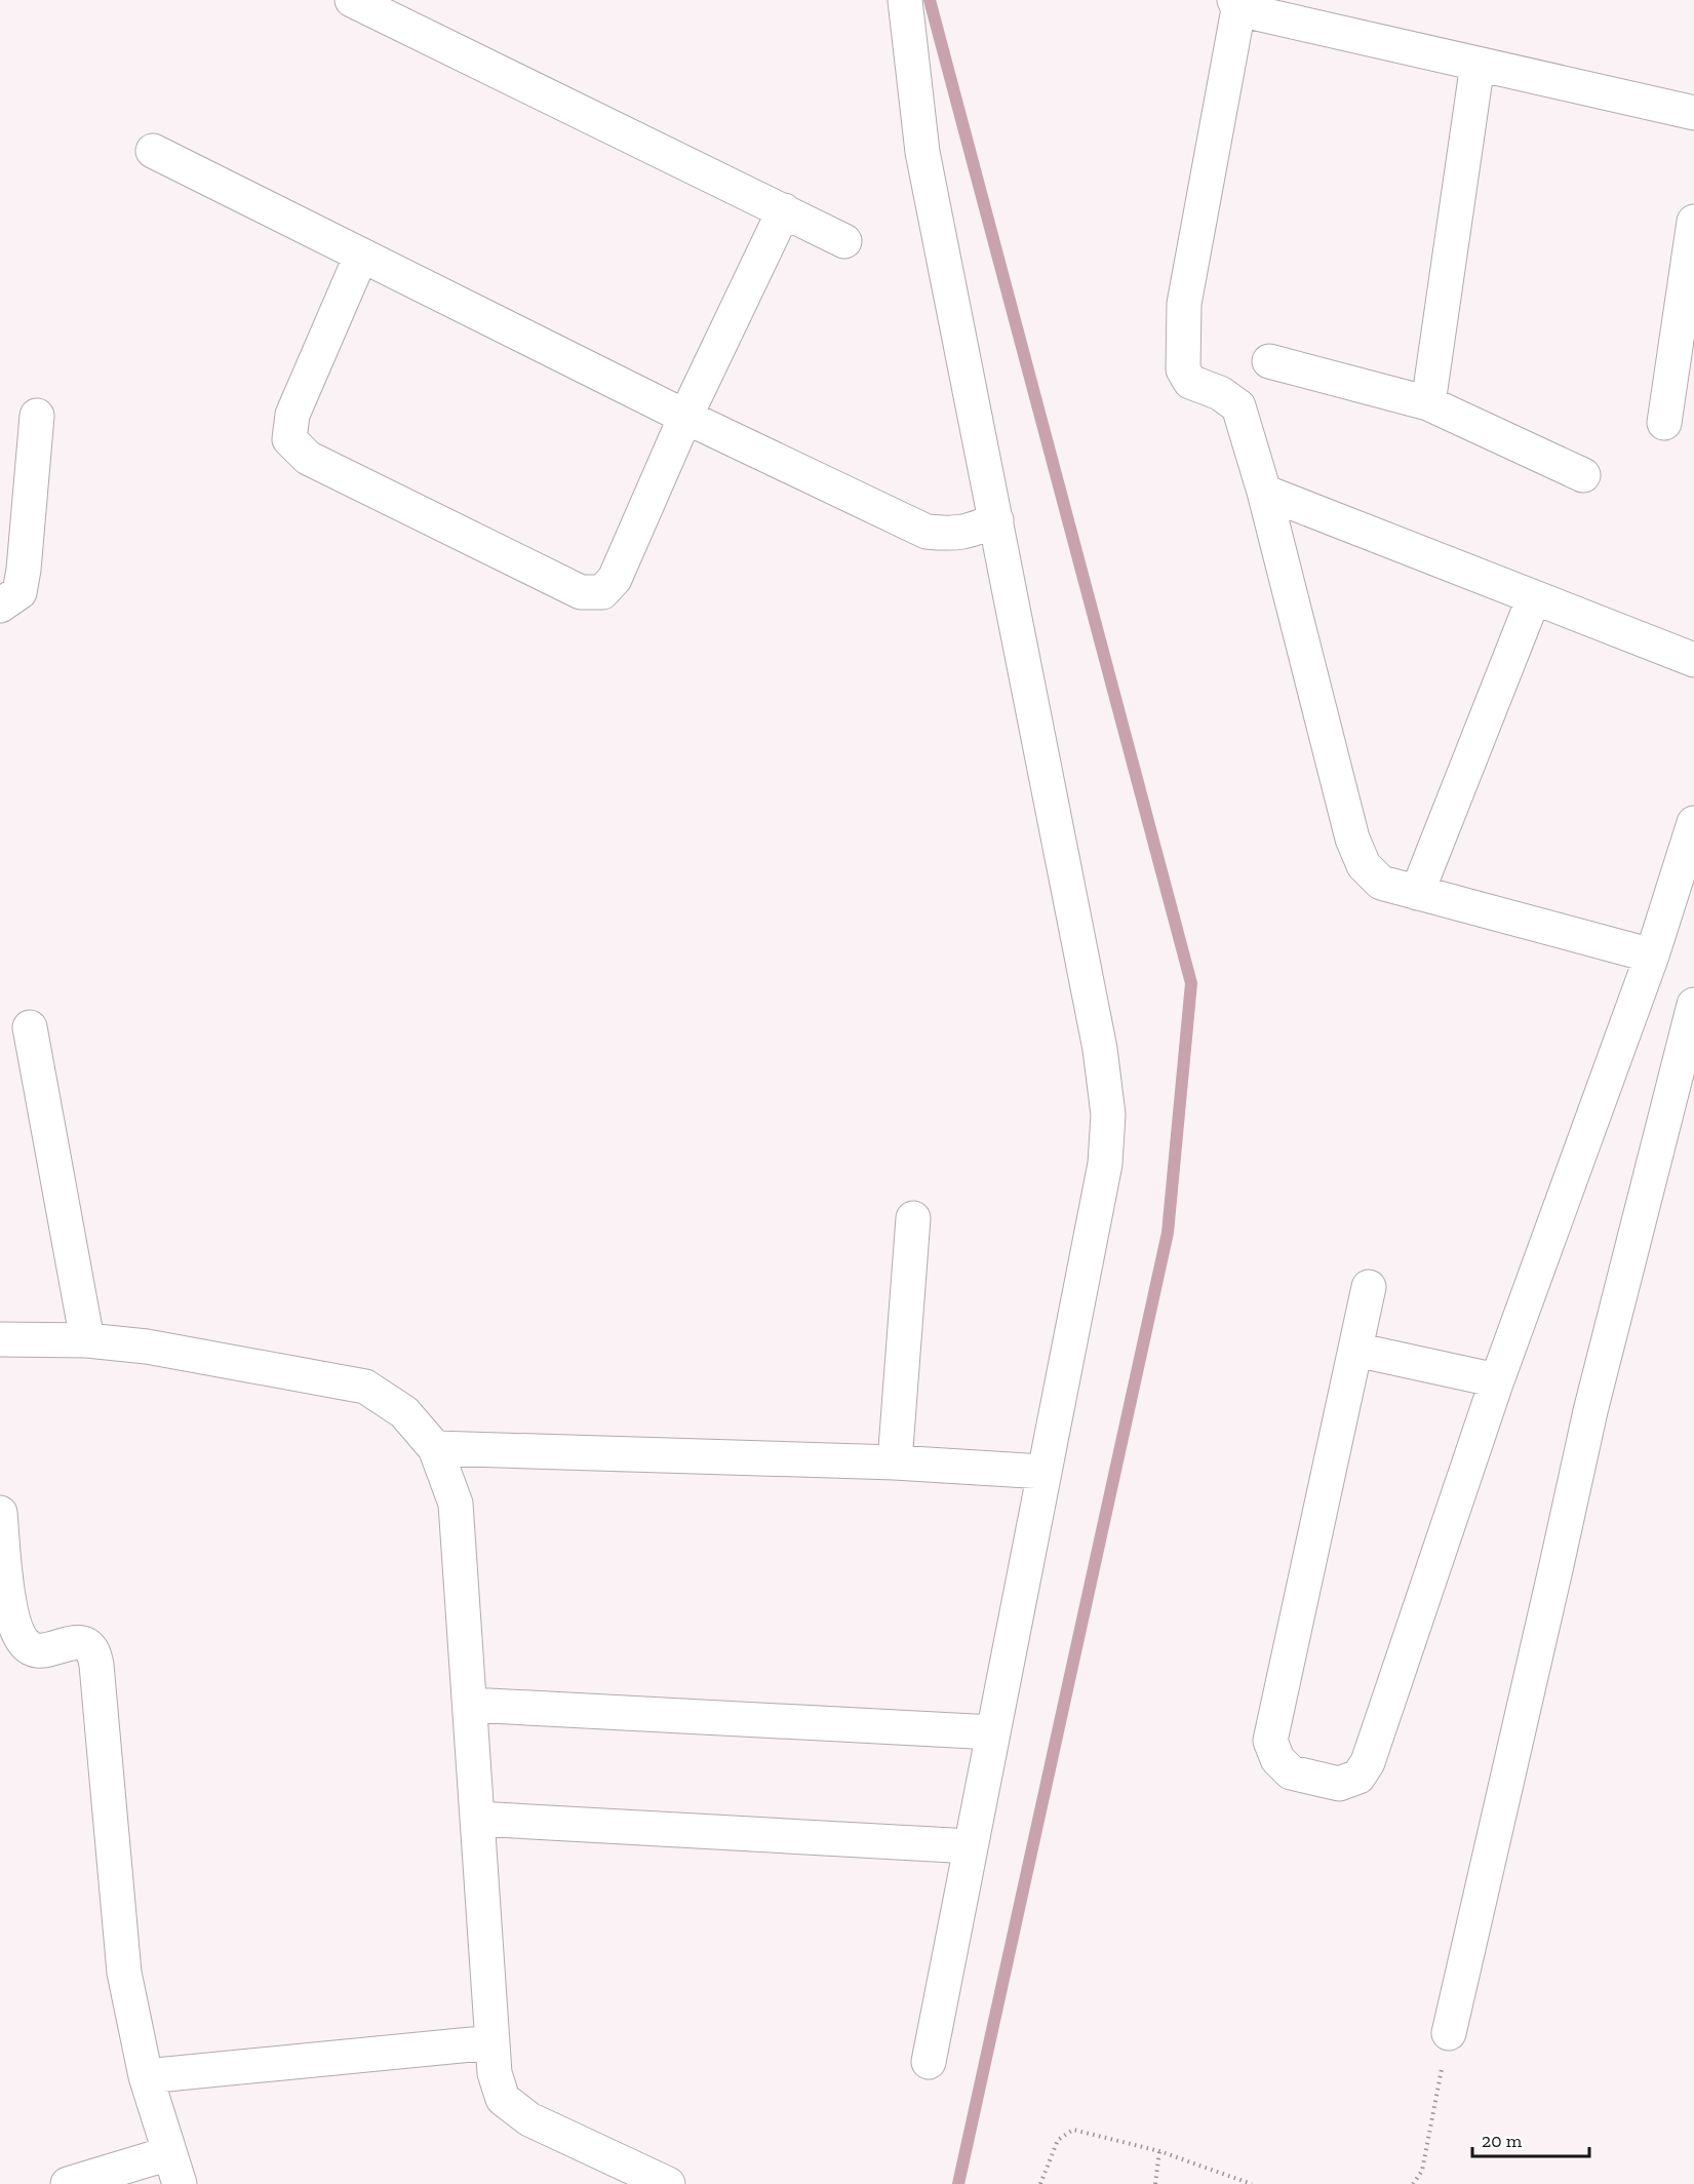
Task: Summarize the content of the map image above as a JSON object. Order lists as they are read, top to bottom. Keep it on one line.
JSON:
{"scale_bar":"20 m"}
